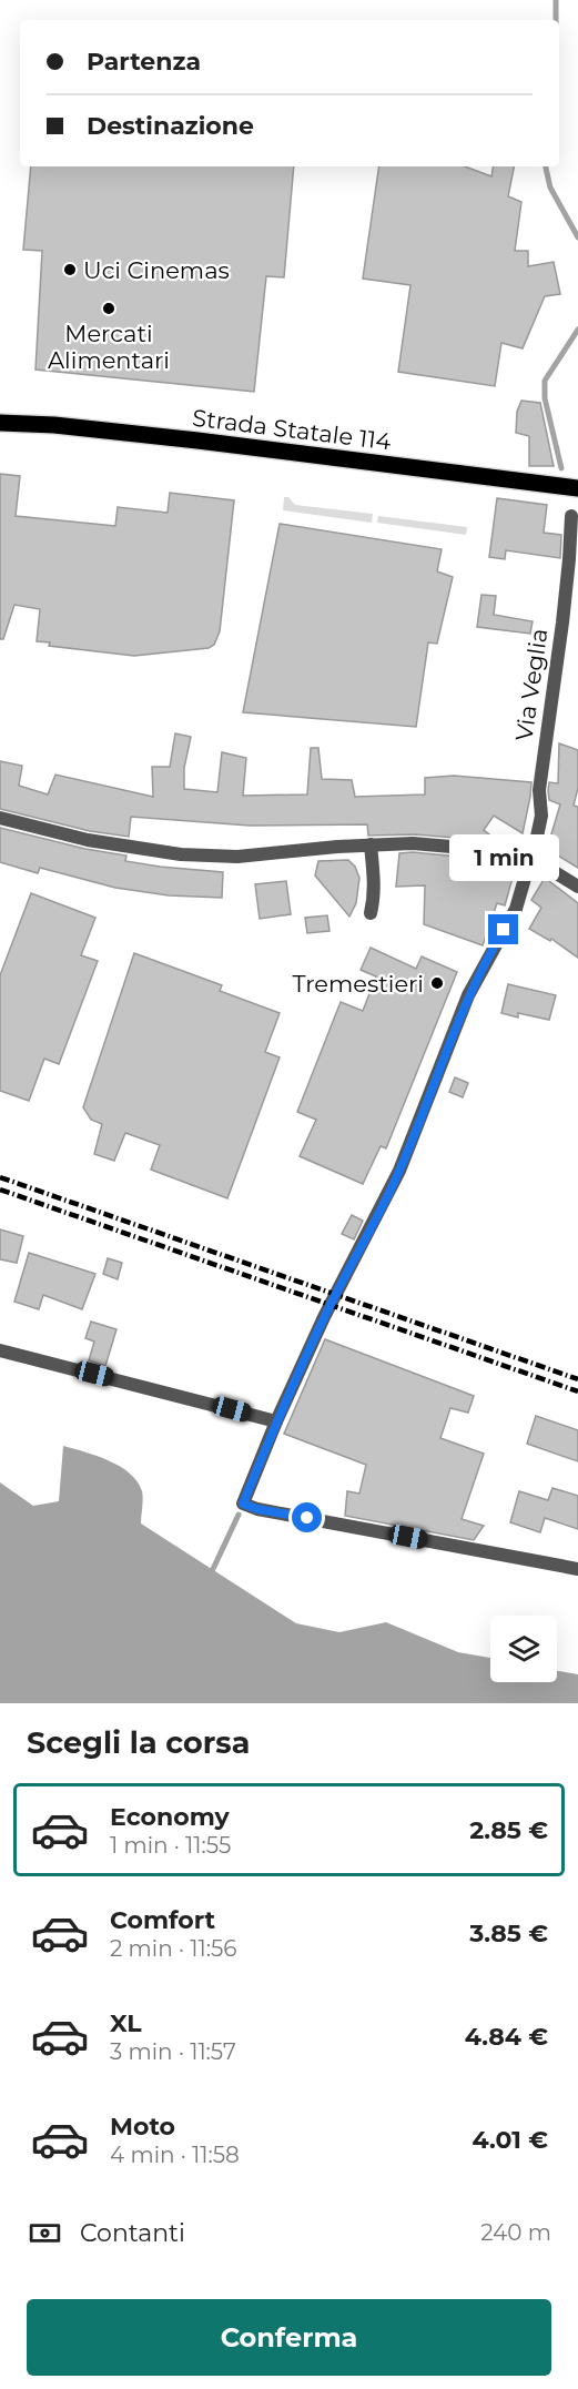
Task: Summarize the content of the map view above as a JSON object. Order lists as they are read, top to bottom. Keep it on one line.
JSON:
{"streets":{"main road":["Strada Statale 114"],"street":["Via Veglia"]},"places":["Uci Cinemas","Mercati Alimentari","Tremestieri"],"page":{"banner":["Partenza","Destinazione"],"bubble":"1 min","heading":"Scegli la corsa","list":[{"name":"Economy","note":"1 min · 11:55","value":"2.85 €"},{"name":"Comfort","note":"2 min · 11:56","value":"3.85 €"},{"name":"XL","note":"3 min · 11:57","value":"4.84 €"},{"name":"Moto","note":"4 min · 11:58","value":"4.01 €"}],"pay":["Contanti","240 m"],"buttons":"Conferma"}}
